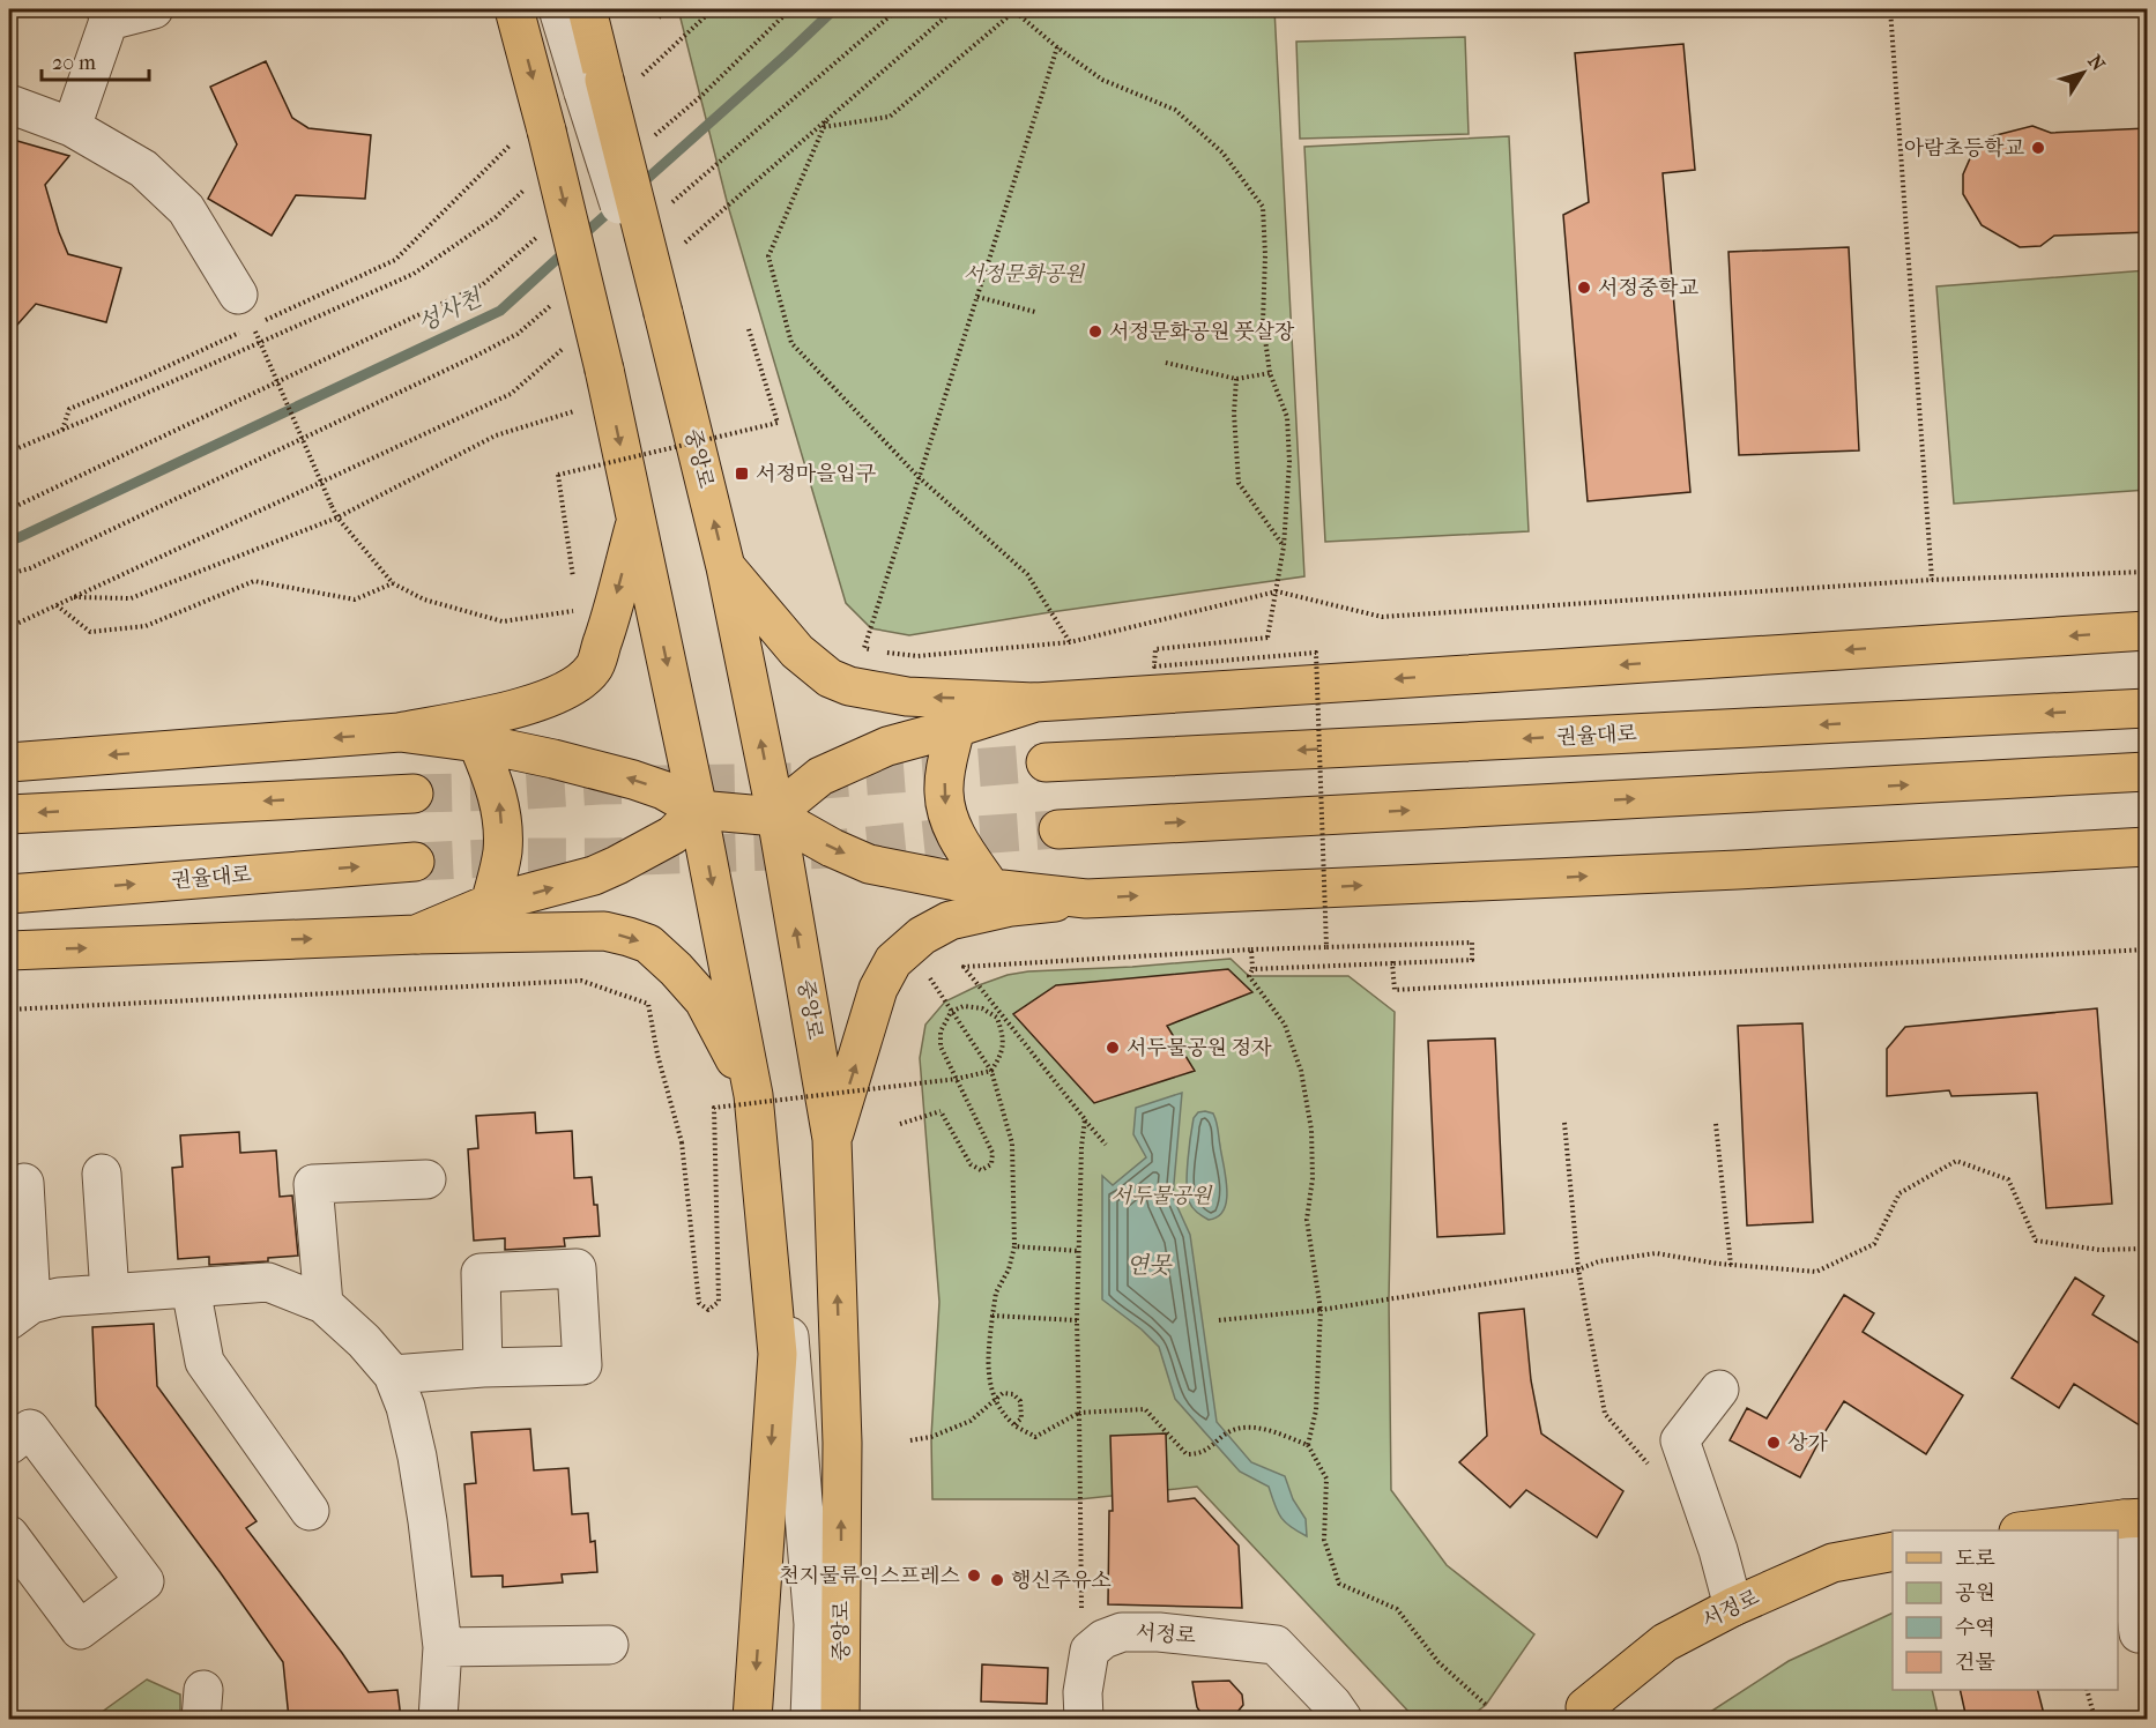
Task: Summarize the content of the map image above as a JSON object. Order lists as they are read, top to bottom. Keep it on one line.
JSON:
{"streets":{"main road":["중앙로","권율대로","서정로"]},"water":["성사천","연못"],"parks":["서정문화공원","서두물공원"],"places":{"other":["아람초등학교","서정중학교","서정문화공원 풋살장","서두물공원 정자","상가","천지물류익스프레스","행신주유소"],"transit":["서정마을입구"]},"legend":["도로","공원","수역","건물"],"scale_bar":"20 m","north":"top right"}
